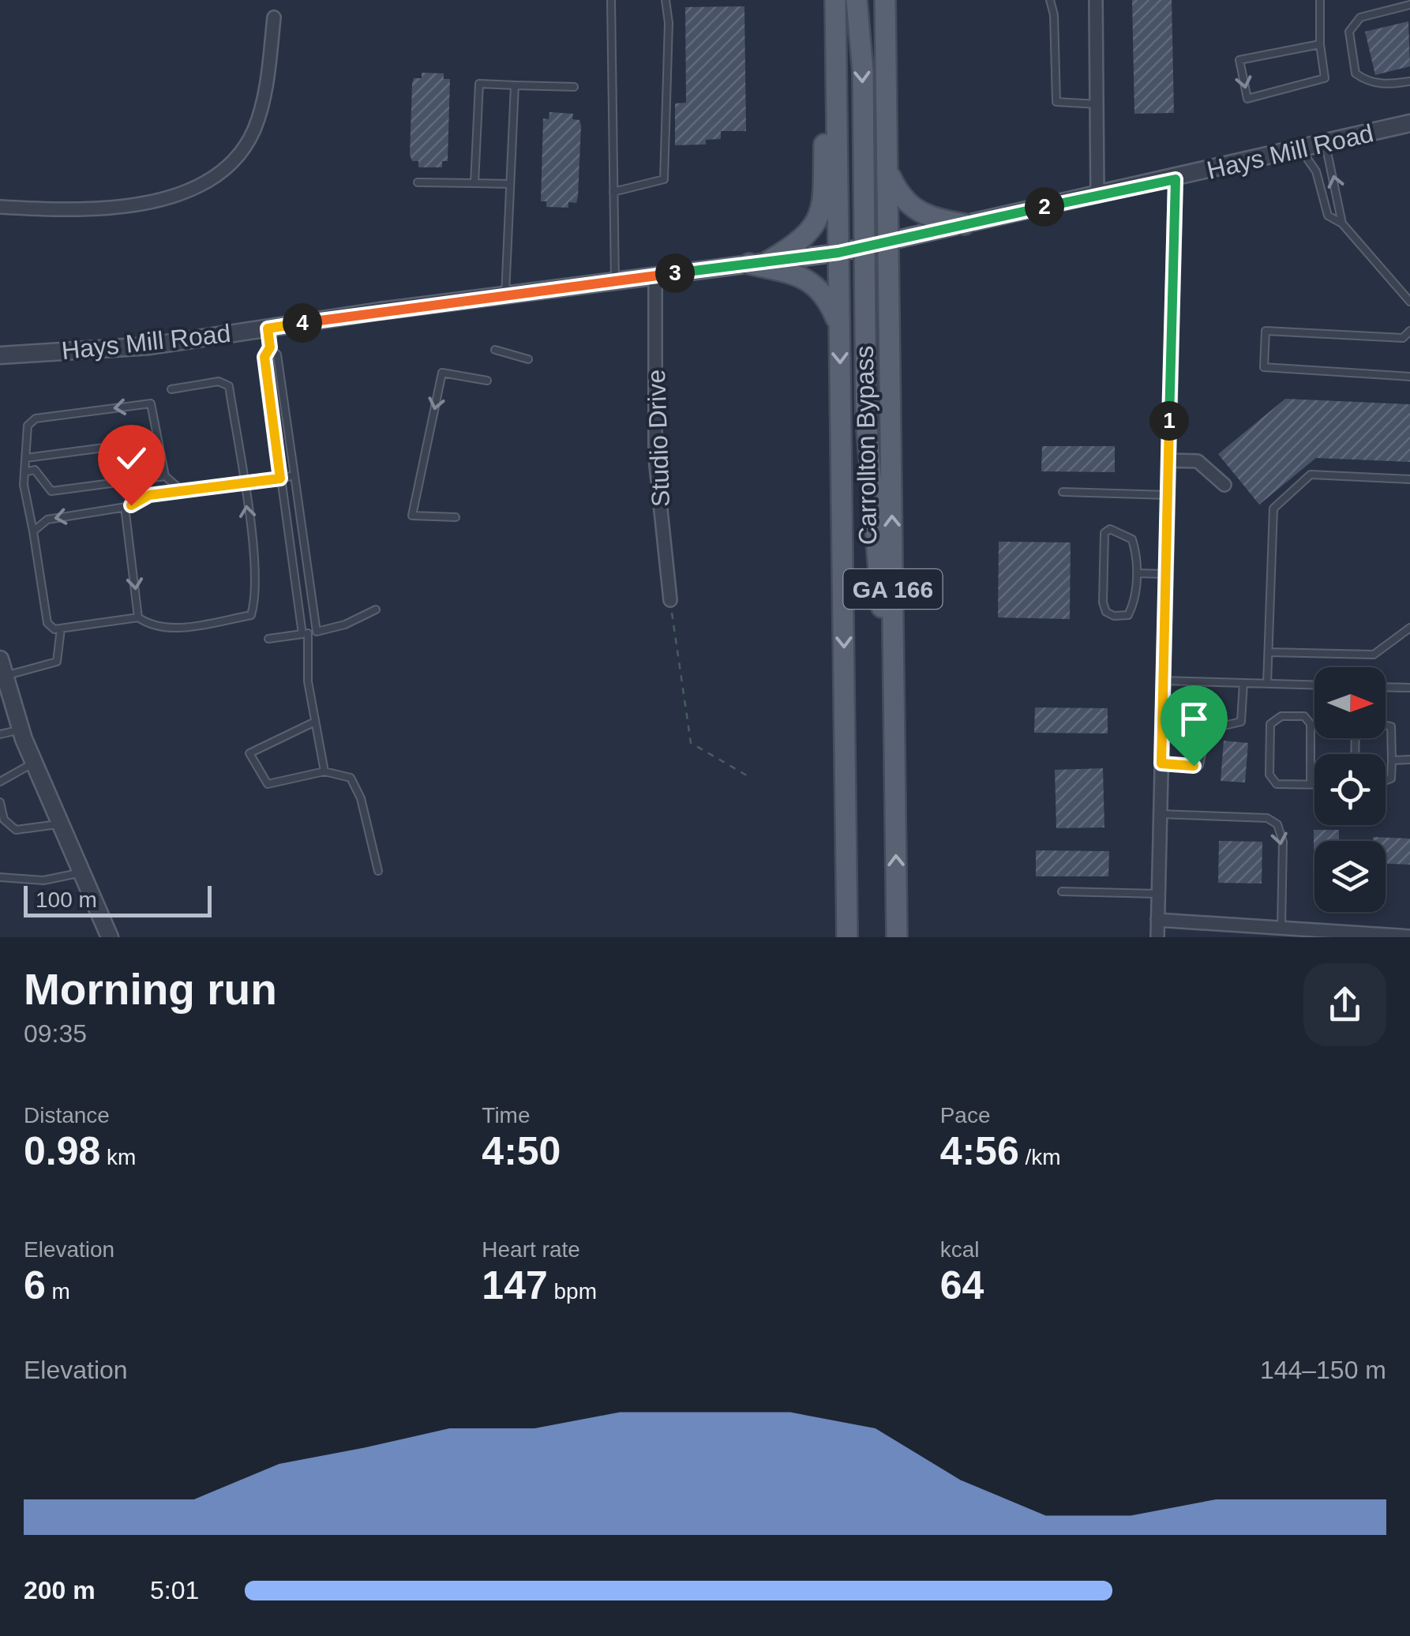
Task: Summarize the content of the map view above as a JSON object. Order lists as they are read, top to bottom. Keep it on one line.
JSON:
{"streets":{"main road":["Carrollton Bypass","GA 166"],"street":["Hays Mill Road","Studio Drive"]},"crossings":[["Hays Mill Road","Studio Drive"],["Hays Mill Road","Carrollton Bypass"]],"scale_bar":"100 m","north":"right","page":{"pins":["2","3","4","1"],"scale":"100 m","heading":["Morning run","09:35"],"stats":[["Distance","0.98 km"],["Time","4:50"],["Pace","4:56 /km"],["Elevation","6 m"],["Heart rate","147 bpm"],["kcal","64"]],"chart":["Elevation","144–150 m"],"list":[{"name":"200 m","note":"5:01"}]}}
